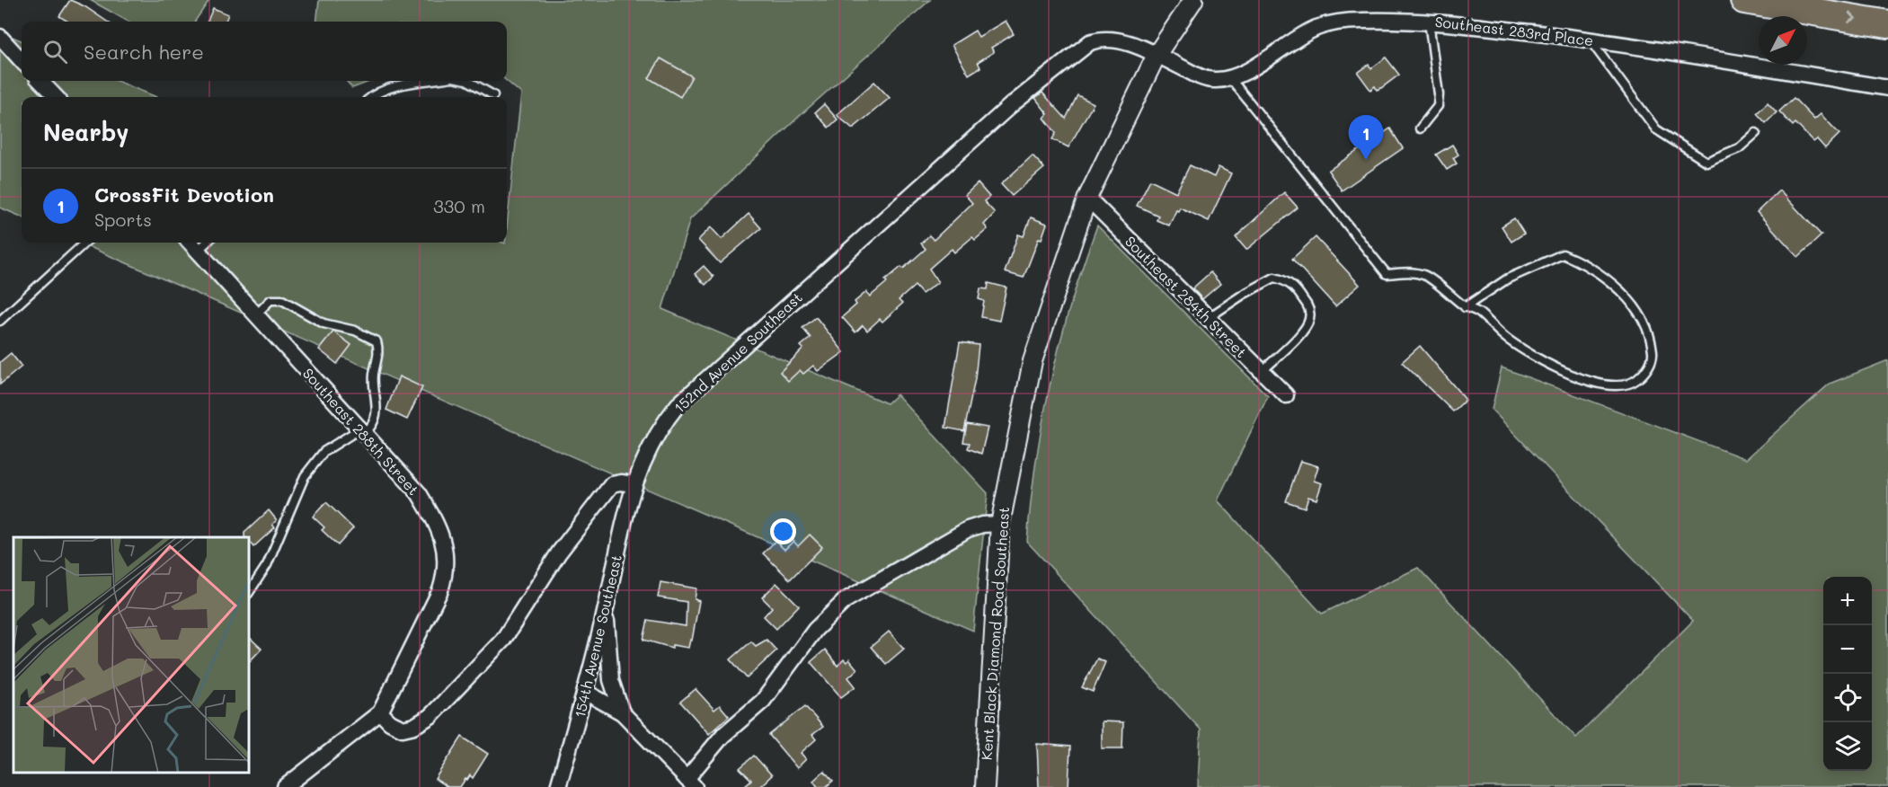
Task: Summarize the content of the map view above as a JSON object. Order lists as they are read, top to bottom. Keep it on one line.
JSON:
{"streets":{"street":["Southeast 283rd Place","Southeast 284th Street","152nd Avenue Southeast","Southeast 288th Street","Kent Black Diamond Road Southeast","154th Avenue Southeast"]},"crossings":[["Southeast 284th Street","Kent Black Diamond Road Southeast"],["152nd Avenue Southeast","Kent Black Diamond Road Southeast"],["152nd Avenue Southeast","154th Avenue Southeast"]],"north":"top right","page":{"search":"Search here","heading":"Nearby","pins":"1","list":[{"mark":"1","name":"CrossFit Devotion","note":"Sports","value":"330 m"}],"map_buttons":["+","−"]}}
